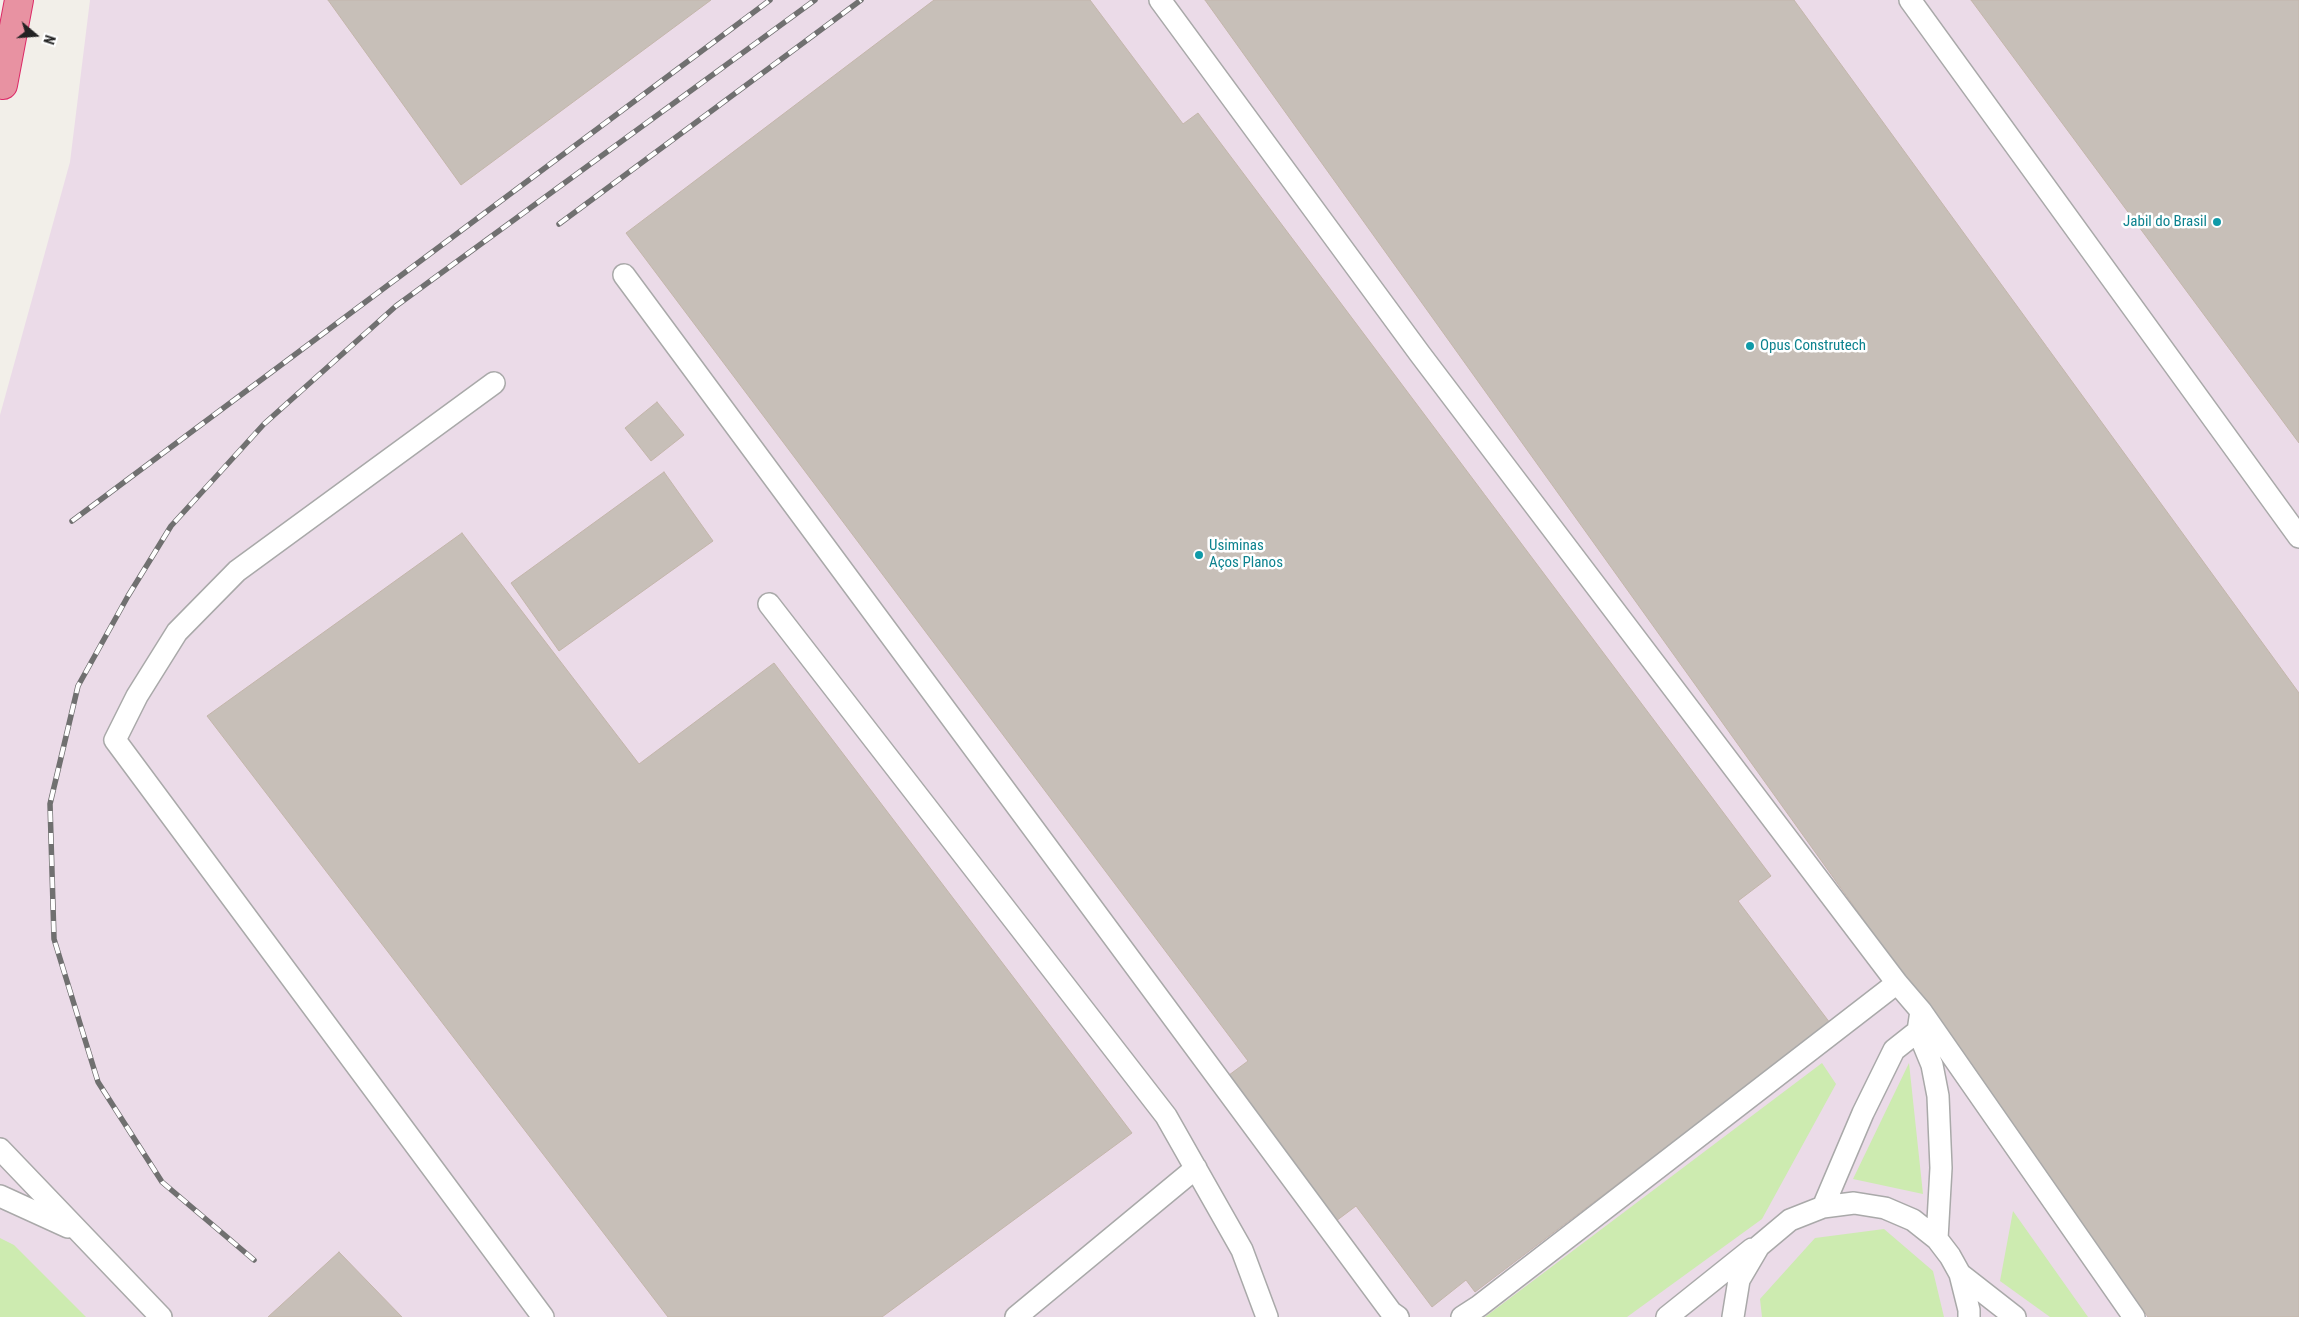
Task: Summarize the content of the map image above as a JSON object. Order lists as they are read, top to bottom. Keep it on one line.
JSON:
{"places":["Jabil do Brasil","Opus Construtech","Usiminas Aços Planos"],"north":"right"}
